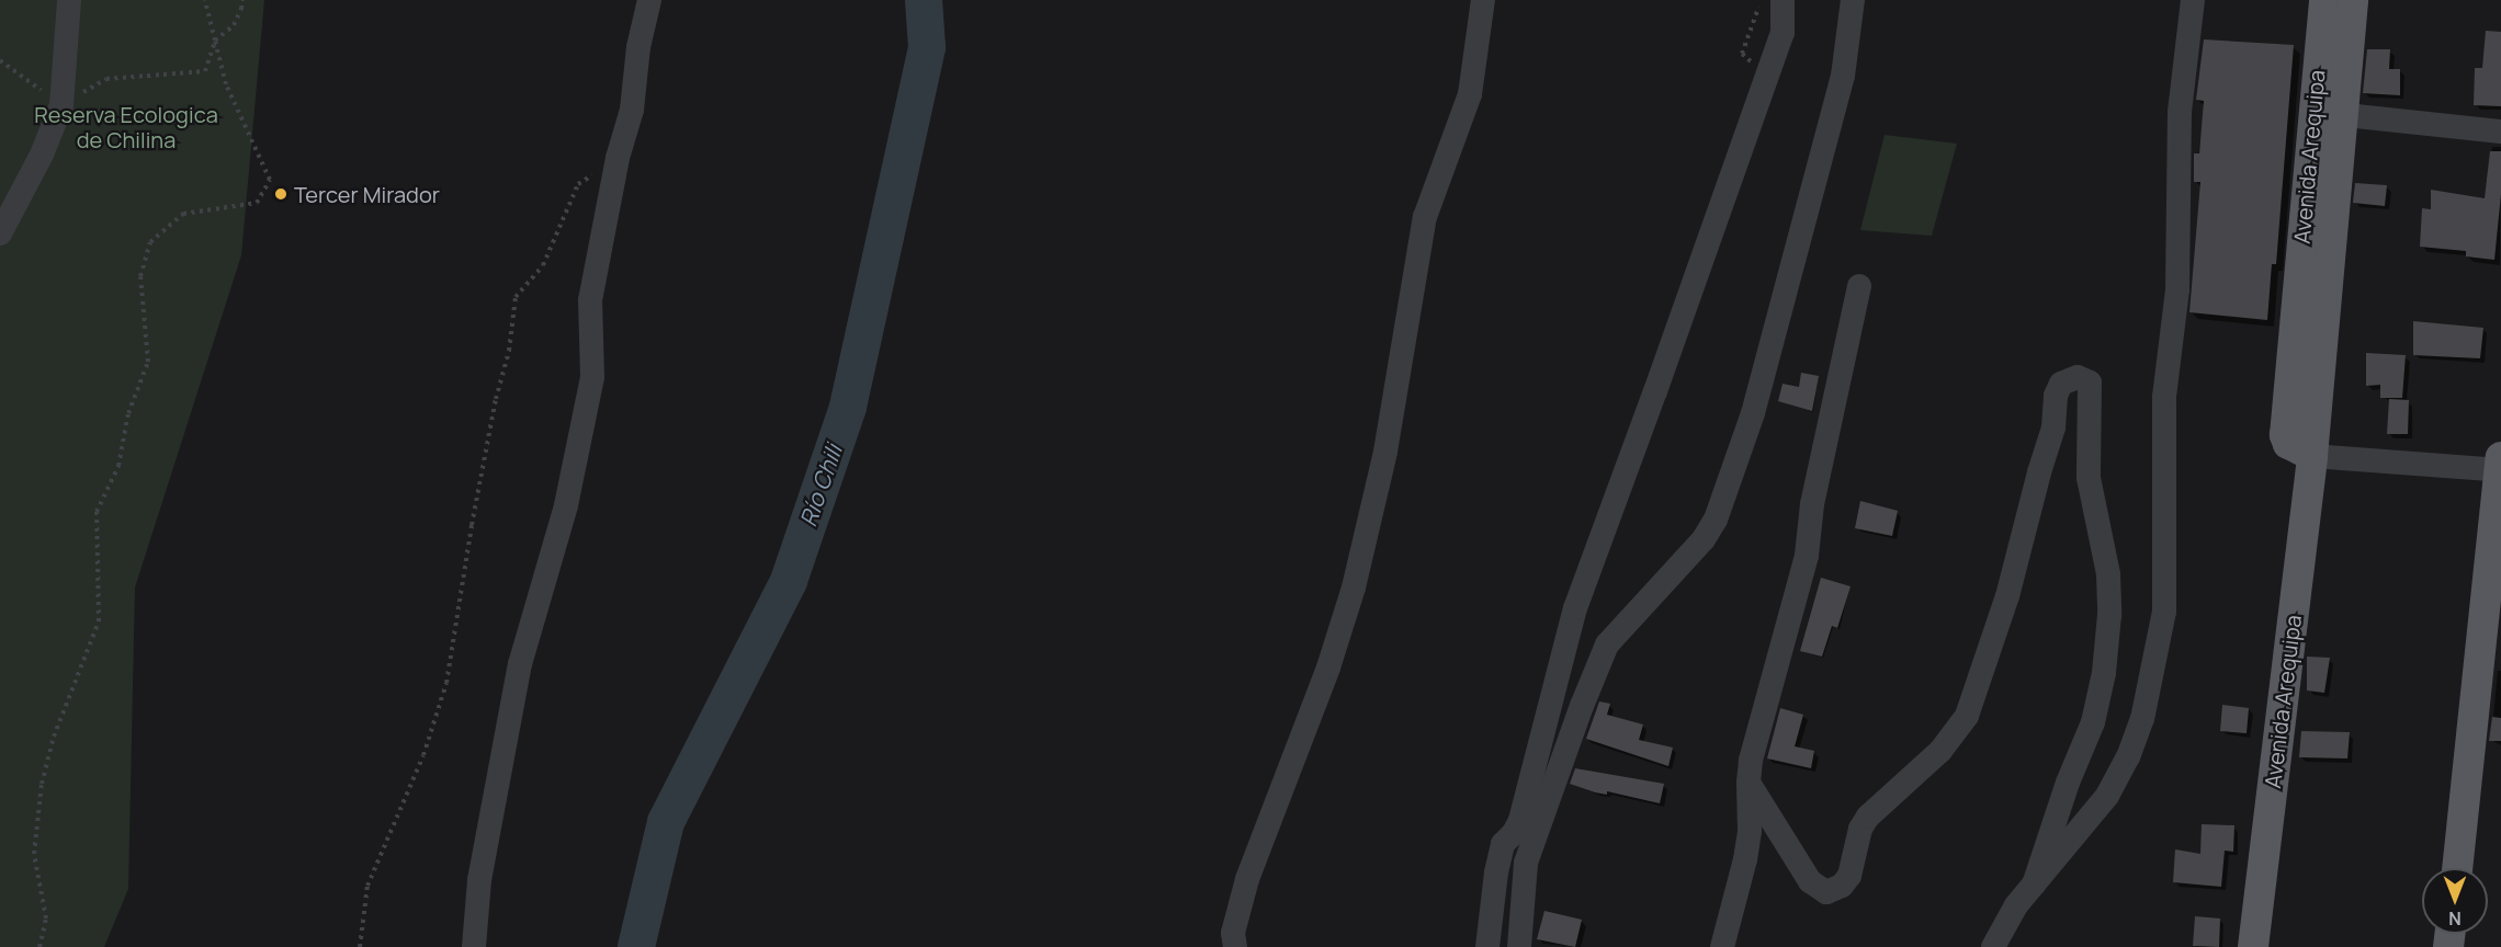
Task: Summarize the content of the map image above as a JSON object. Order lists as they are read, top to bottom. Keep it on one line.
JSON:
{"streets":{"main road":["Avenida Arequipa"]},"water":["Río Chili"],"parks":["Reserva Ecologica de Chilina"],"places":["Tercer Mirador"],"north":"bottom"}
